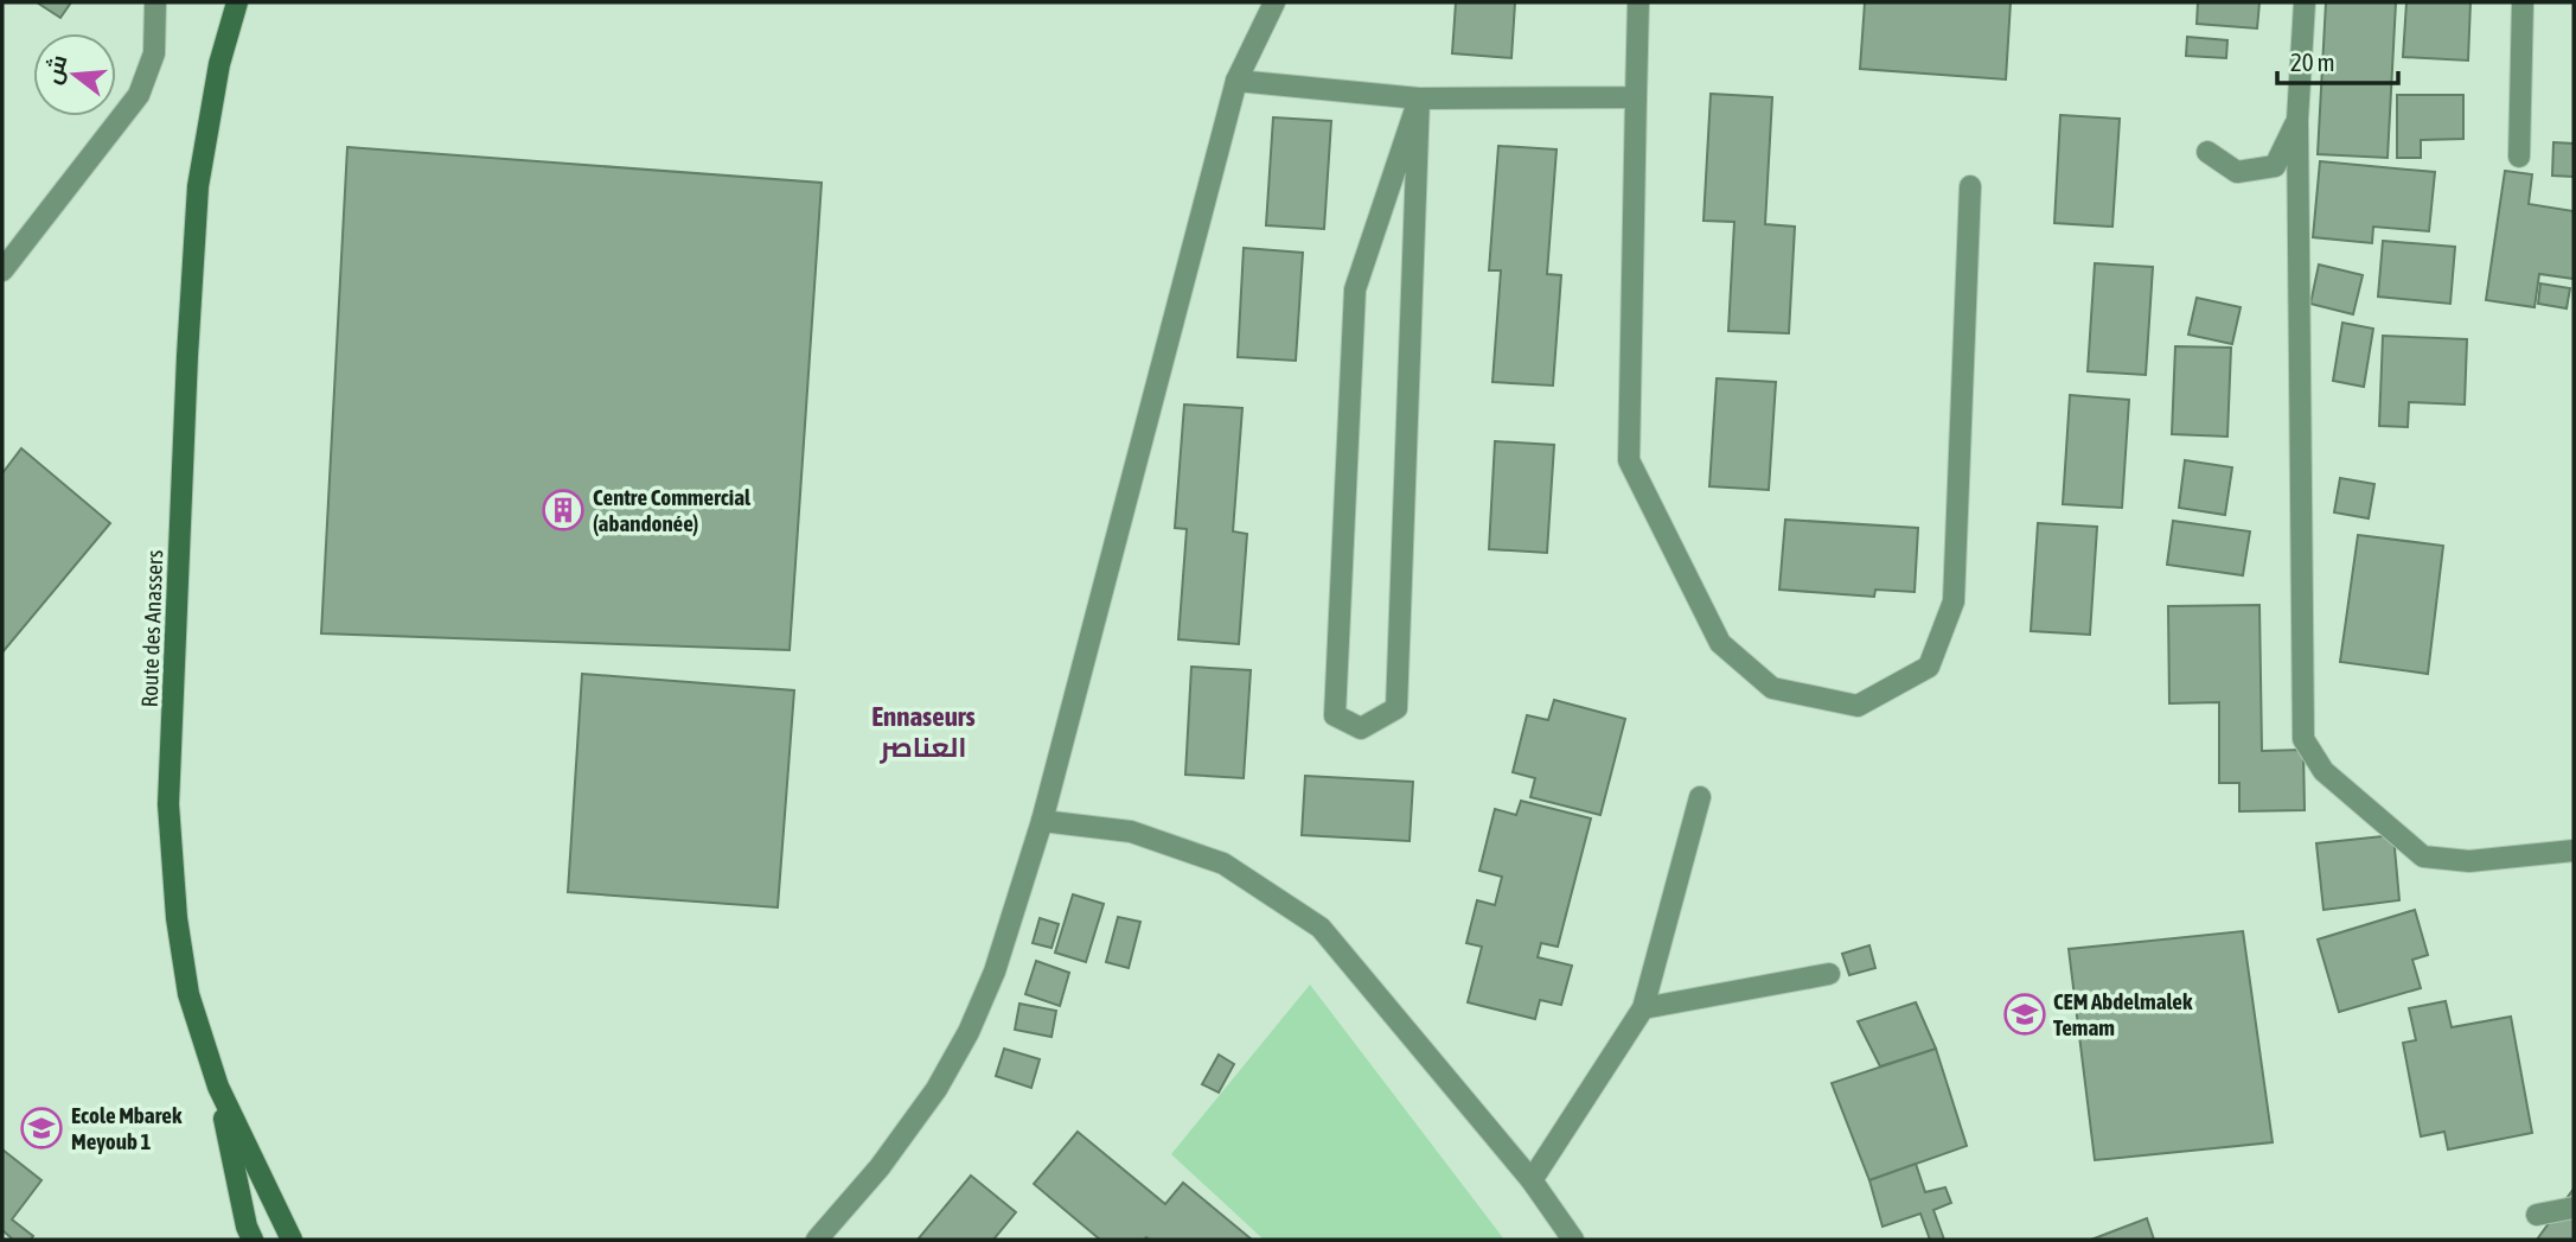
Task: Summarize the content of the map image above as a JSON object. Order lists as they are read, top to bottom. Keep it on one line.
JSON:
{"streets":{"main road":["Route des Anassers"]},"districts":["Ennaseurs العناصر"],"places":{"building":["Centre Commercial (abandonée)"],"school or university":["CEM Abdelmalek Temam","Ecole Mbarek Meyoub 1"]},"scale_bar":"20 m","north":"left"}
